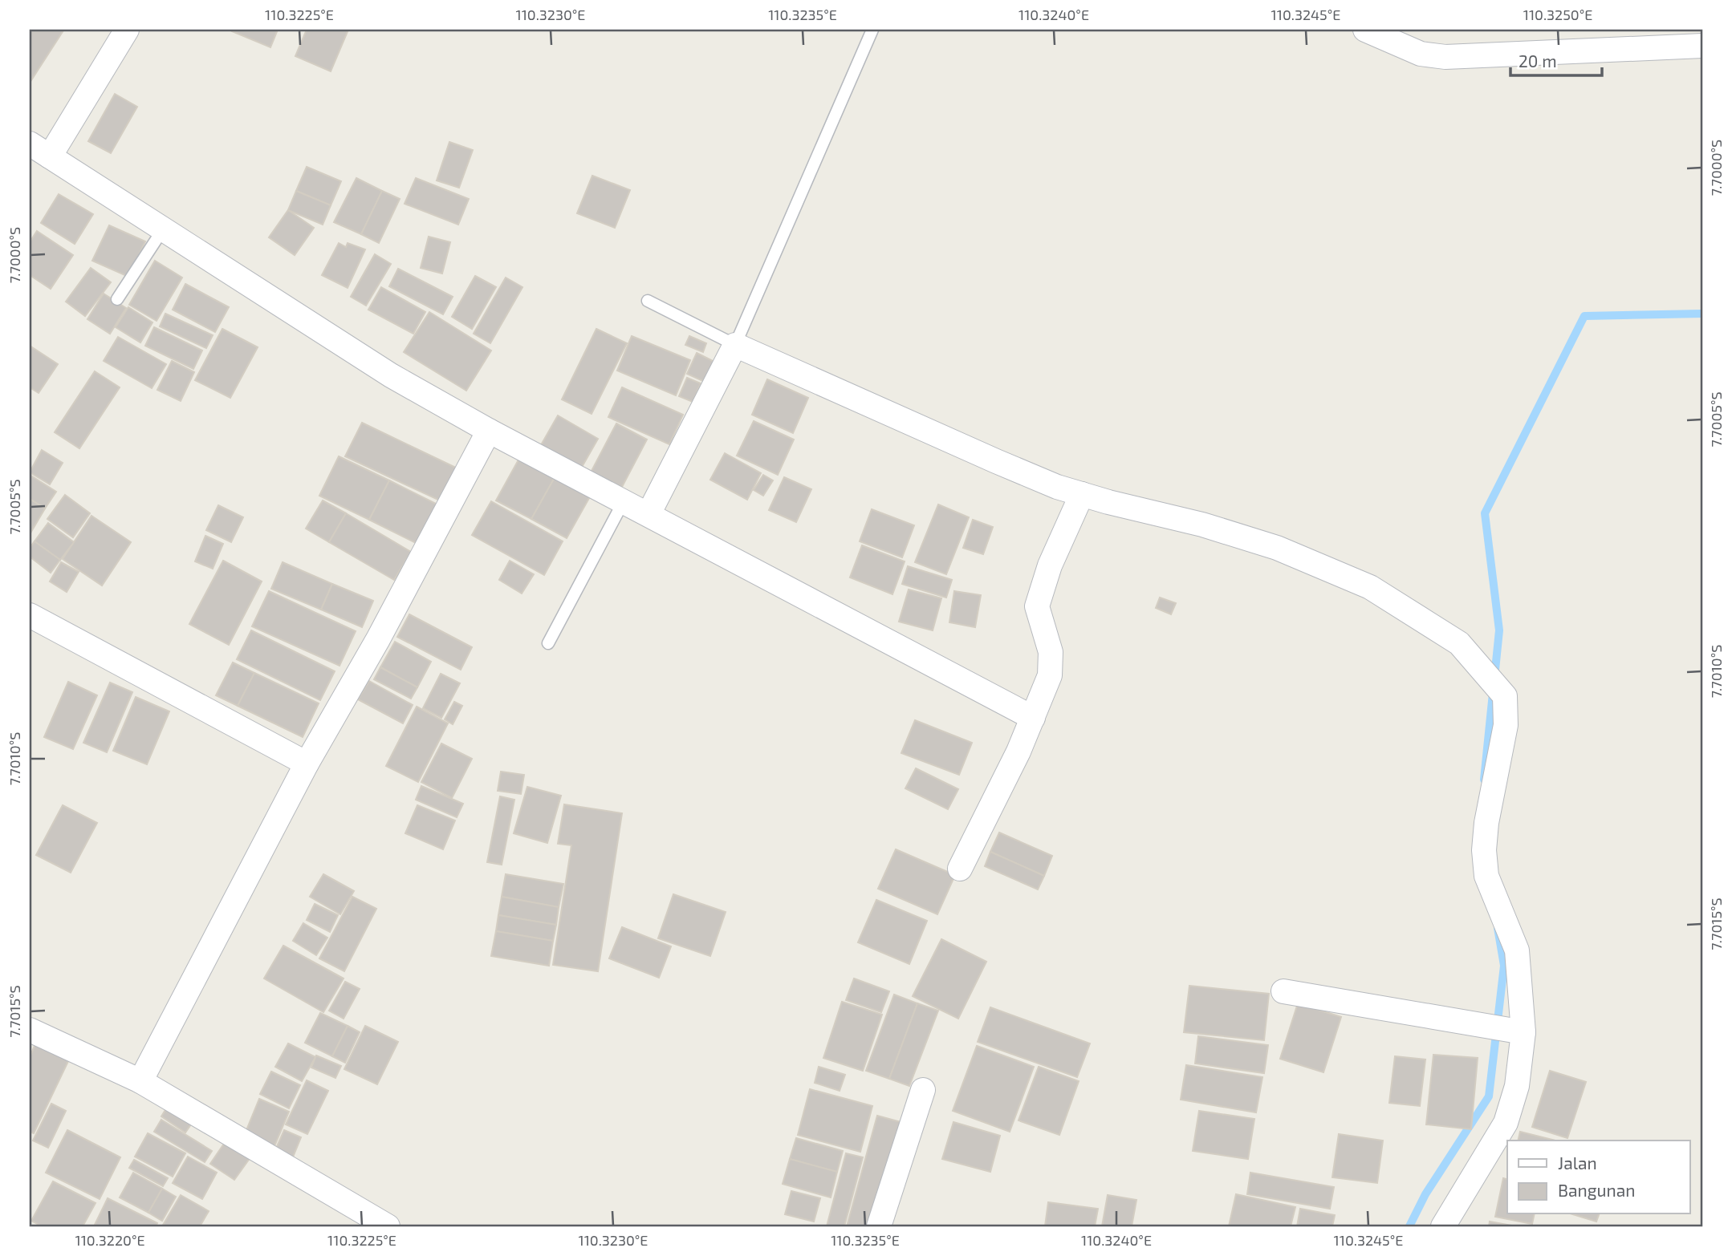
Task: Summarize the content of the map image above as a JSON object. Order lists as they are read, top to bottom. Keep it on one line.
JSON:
{"legend":["Jalan","Bangunan"],"scale_bar":"20 m","coordinates":["110.3225°E","110.3230°E","110.3235°E","110.3240°E","110.3245°E","110.3250°E","7.7000°S","7.7005°S","7.7010°S","7.7015°S","110.3220°E"]}
